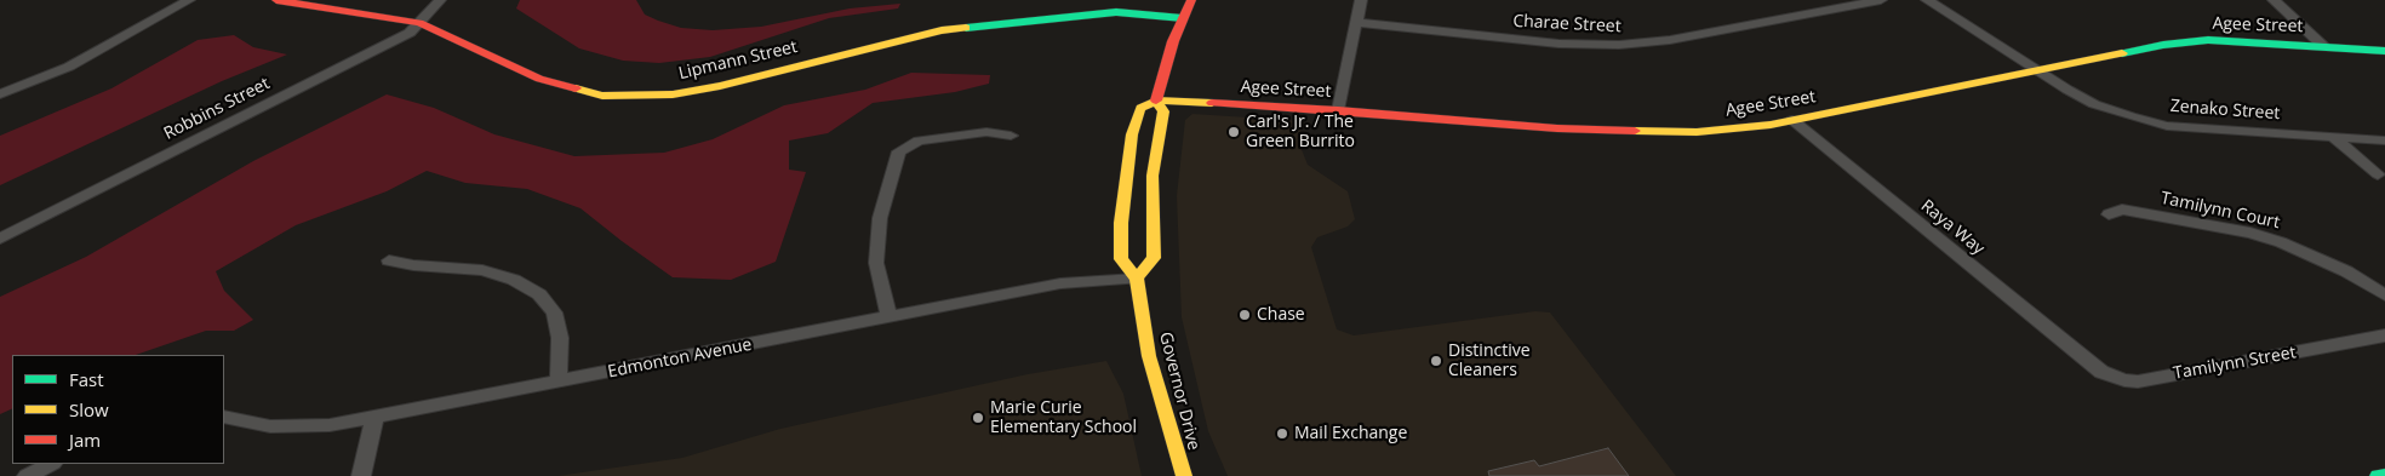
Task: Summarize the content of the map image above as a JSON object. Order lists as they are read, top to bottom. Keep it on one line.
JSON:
{"streets":{"street":["Charae Street","Agee Street","Lipmann Street","Robbins Street","Zenako Street","Tamilynn Court","Raya Way","Edmonton Avenue","Tamilynn Street","Governor Drive"]},"crossings":[["Agee Street","Zenako Street"],["Agee Street","Raya Way"],["Agee Street","Governor Drive"],["Lipmann Street","Robbins Street"],["Lipmann Street","Governor Drive"],["Raya Way","Tamilynn Street"],["Edmonton Avenue","Governor Drive"]],"places":["Carl's Jr. / The Green Burrito","Chase","Distinctive Cleaners","Marie Curie Elementary School","Mail Exchange"],"legend":["Fast","Slow","Jam"]}
